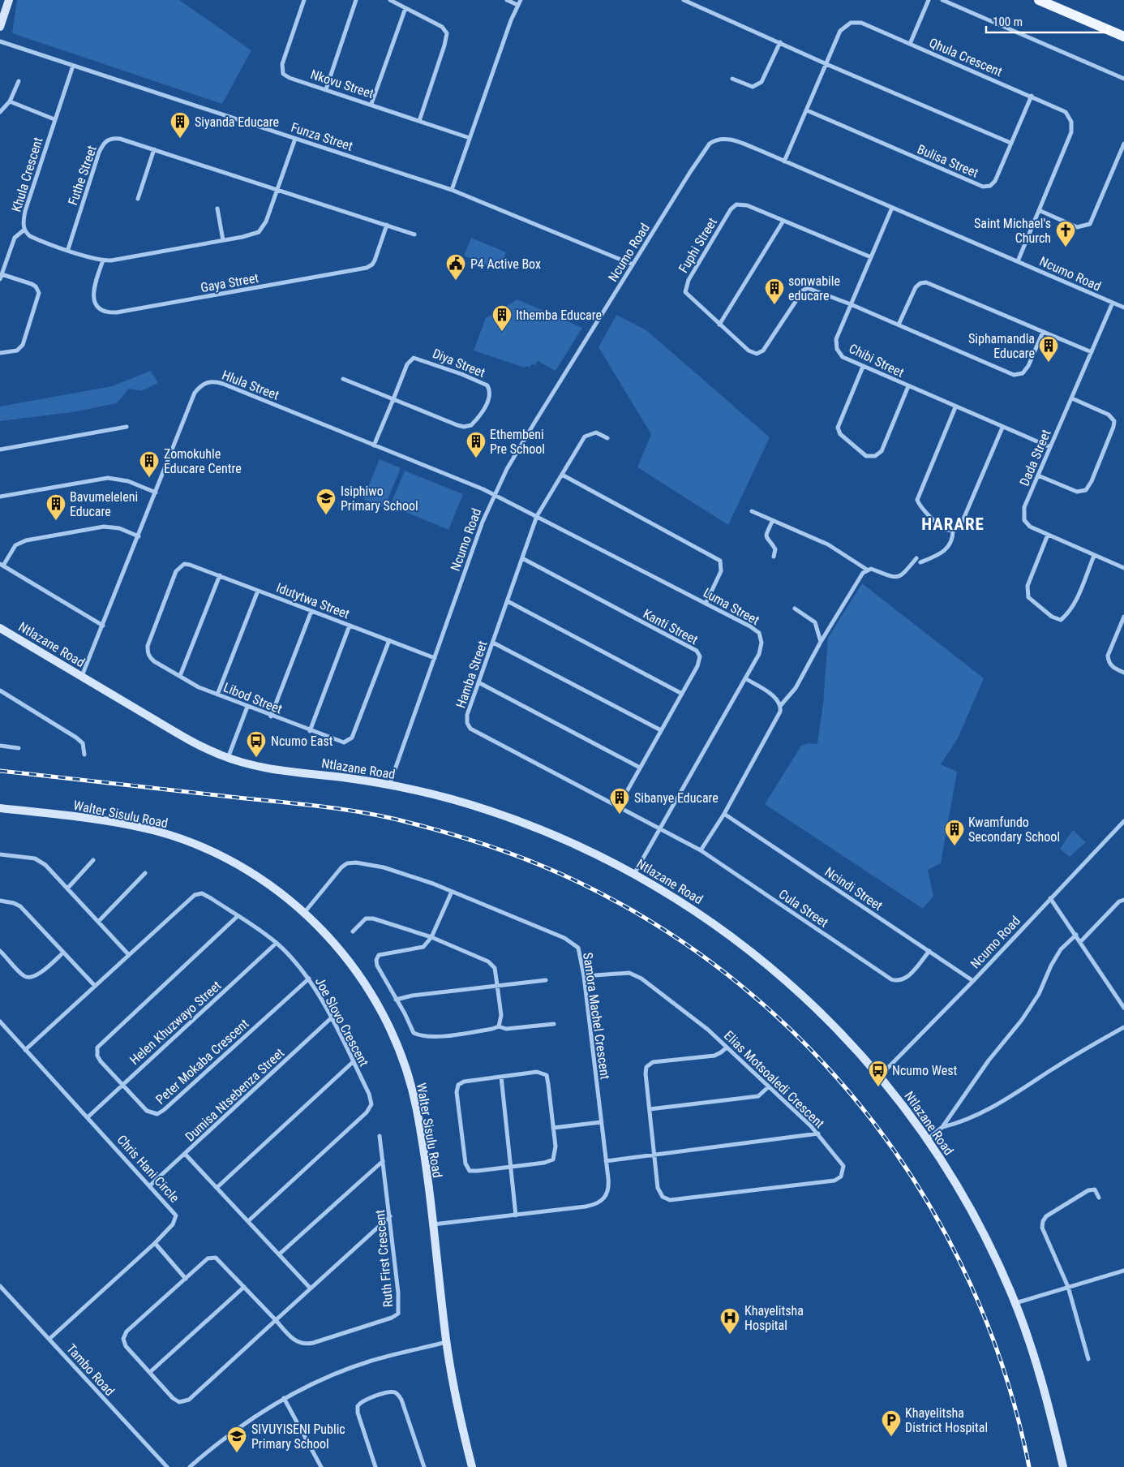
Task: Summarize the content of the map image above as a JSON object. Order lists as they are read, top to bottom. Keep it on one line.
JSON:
{"streets":{"street":["Qhula Crescent","Nkovu Street","Funza Street","Bulisa Street","Khula Crescent","Futhe Street","Fuphi Street","Ncumo Road","Gaya Street","Chibi Street","Diya Street","Hlula Street","Dada Street","Idutytwa Street","Luma Street","Kanti Street","Ntlazane Road","Hamba Street","Libod Street","Walter Sisulu Road","Ncindi Street","Cula Street","Samora Machel Crescent","Joe Slovo Crescent","Helen Khuzwayo Street","Peter Mokaba Crescent","Elias Motsoaledi Crescent","Dumisa Ntsebenza Street","Chris Hani Circle","Ruth First Crescent","Tambo Road"]},"crossings":[["Qhula Crescent","Bulisa Street"],["Qhula Crescent","Ncumo Road"],["Funza Street","Khula Crescent"],["Funza Street","Ncumo Road"],["Khula Crescent","Futhe Street"],["Khula Crescent","Gaya Street"],["Fuphi Street","Chibi Street"],["Ncumo Road","Chibi Street"],["Ncumo Road","Hlula Street"],["Ncumo Road","Dada Street"],["Ncumo Road","Idutytwa Street"],["Ncumo Road","Luma Street"],["Ncumo Road","Ntlazane Road"],["Ncumo Road","Ncindi Street"],["Chibi Street","Dada Street"],["Diya Street","Hlula Street"],["Hlula Street","Luma Street"],["Hlula Street","Ntlazane Road"],["Idutytwa Street","Libod Street"],["Luma Street","Ntlazane Road"],["Luma Street","Hamba Street"],["Luma Street","Cula Street"],["Kanti Street","Hamba Street"],["Hamba Street","Cula Street"],["Walter Sisulu Road","Samora Machel Crescent"],["Ncindi Street","Cula Street"],["Samora Machel Crescent","Elias Motsoaledi Crescent"],["Joe Slovo Crescent","Helen Khuzwayo Street"],["Joe Slovo Crescent","Peter Mokaba Crescent"],["Joe Slovo Crescent","Dumisa Ntsebenza Street"],["Joe Slovo Crescent","Chris Hani Circle"],["Helen Khuzwayo Street","Peter Mokaba Crescent"],["Helen Khuzwayo Street","Chris Hani Circle"],["Dumisa Ntsebenza Street","Chris Hani Circle"],["Chris Hani Circle","Tambo Road"]],"districts":["HARARE"],"places":{"building":["Siyanda Educare","sonwabile educare","Ithemba Educare","Siphamandla Educare","Ethembeni Pre School","Zomokuhle Educare Centre","Bavumeleleni Educare","Sibanye Educare","Kwamfundo Secondary School"],"church":["Saint Michael's Church"],"public building":["P4 Active Box"],"school or university":["Isiphiwo Primary School","SIVUYISENI Public Primary School"],"bus stop":["Ncumo East","Ncumo West"],"hospital":["Khayelitsha Hospital"],"parking":["Khayelitsha District Hospital"]},"scale_bar":"100 m"}
